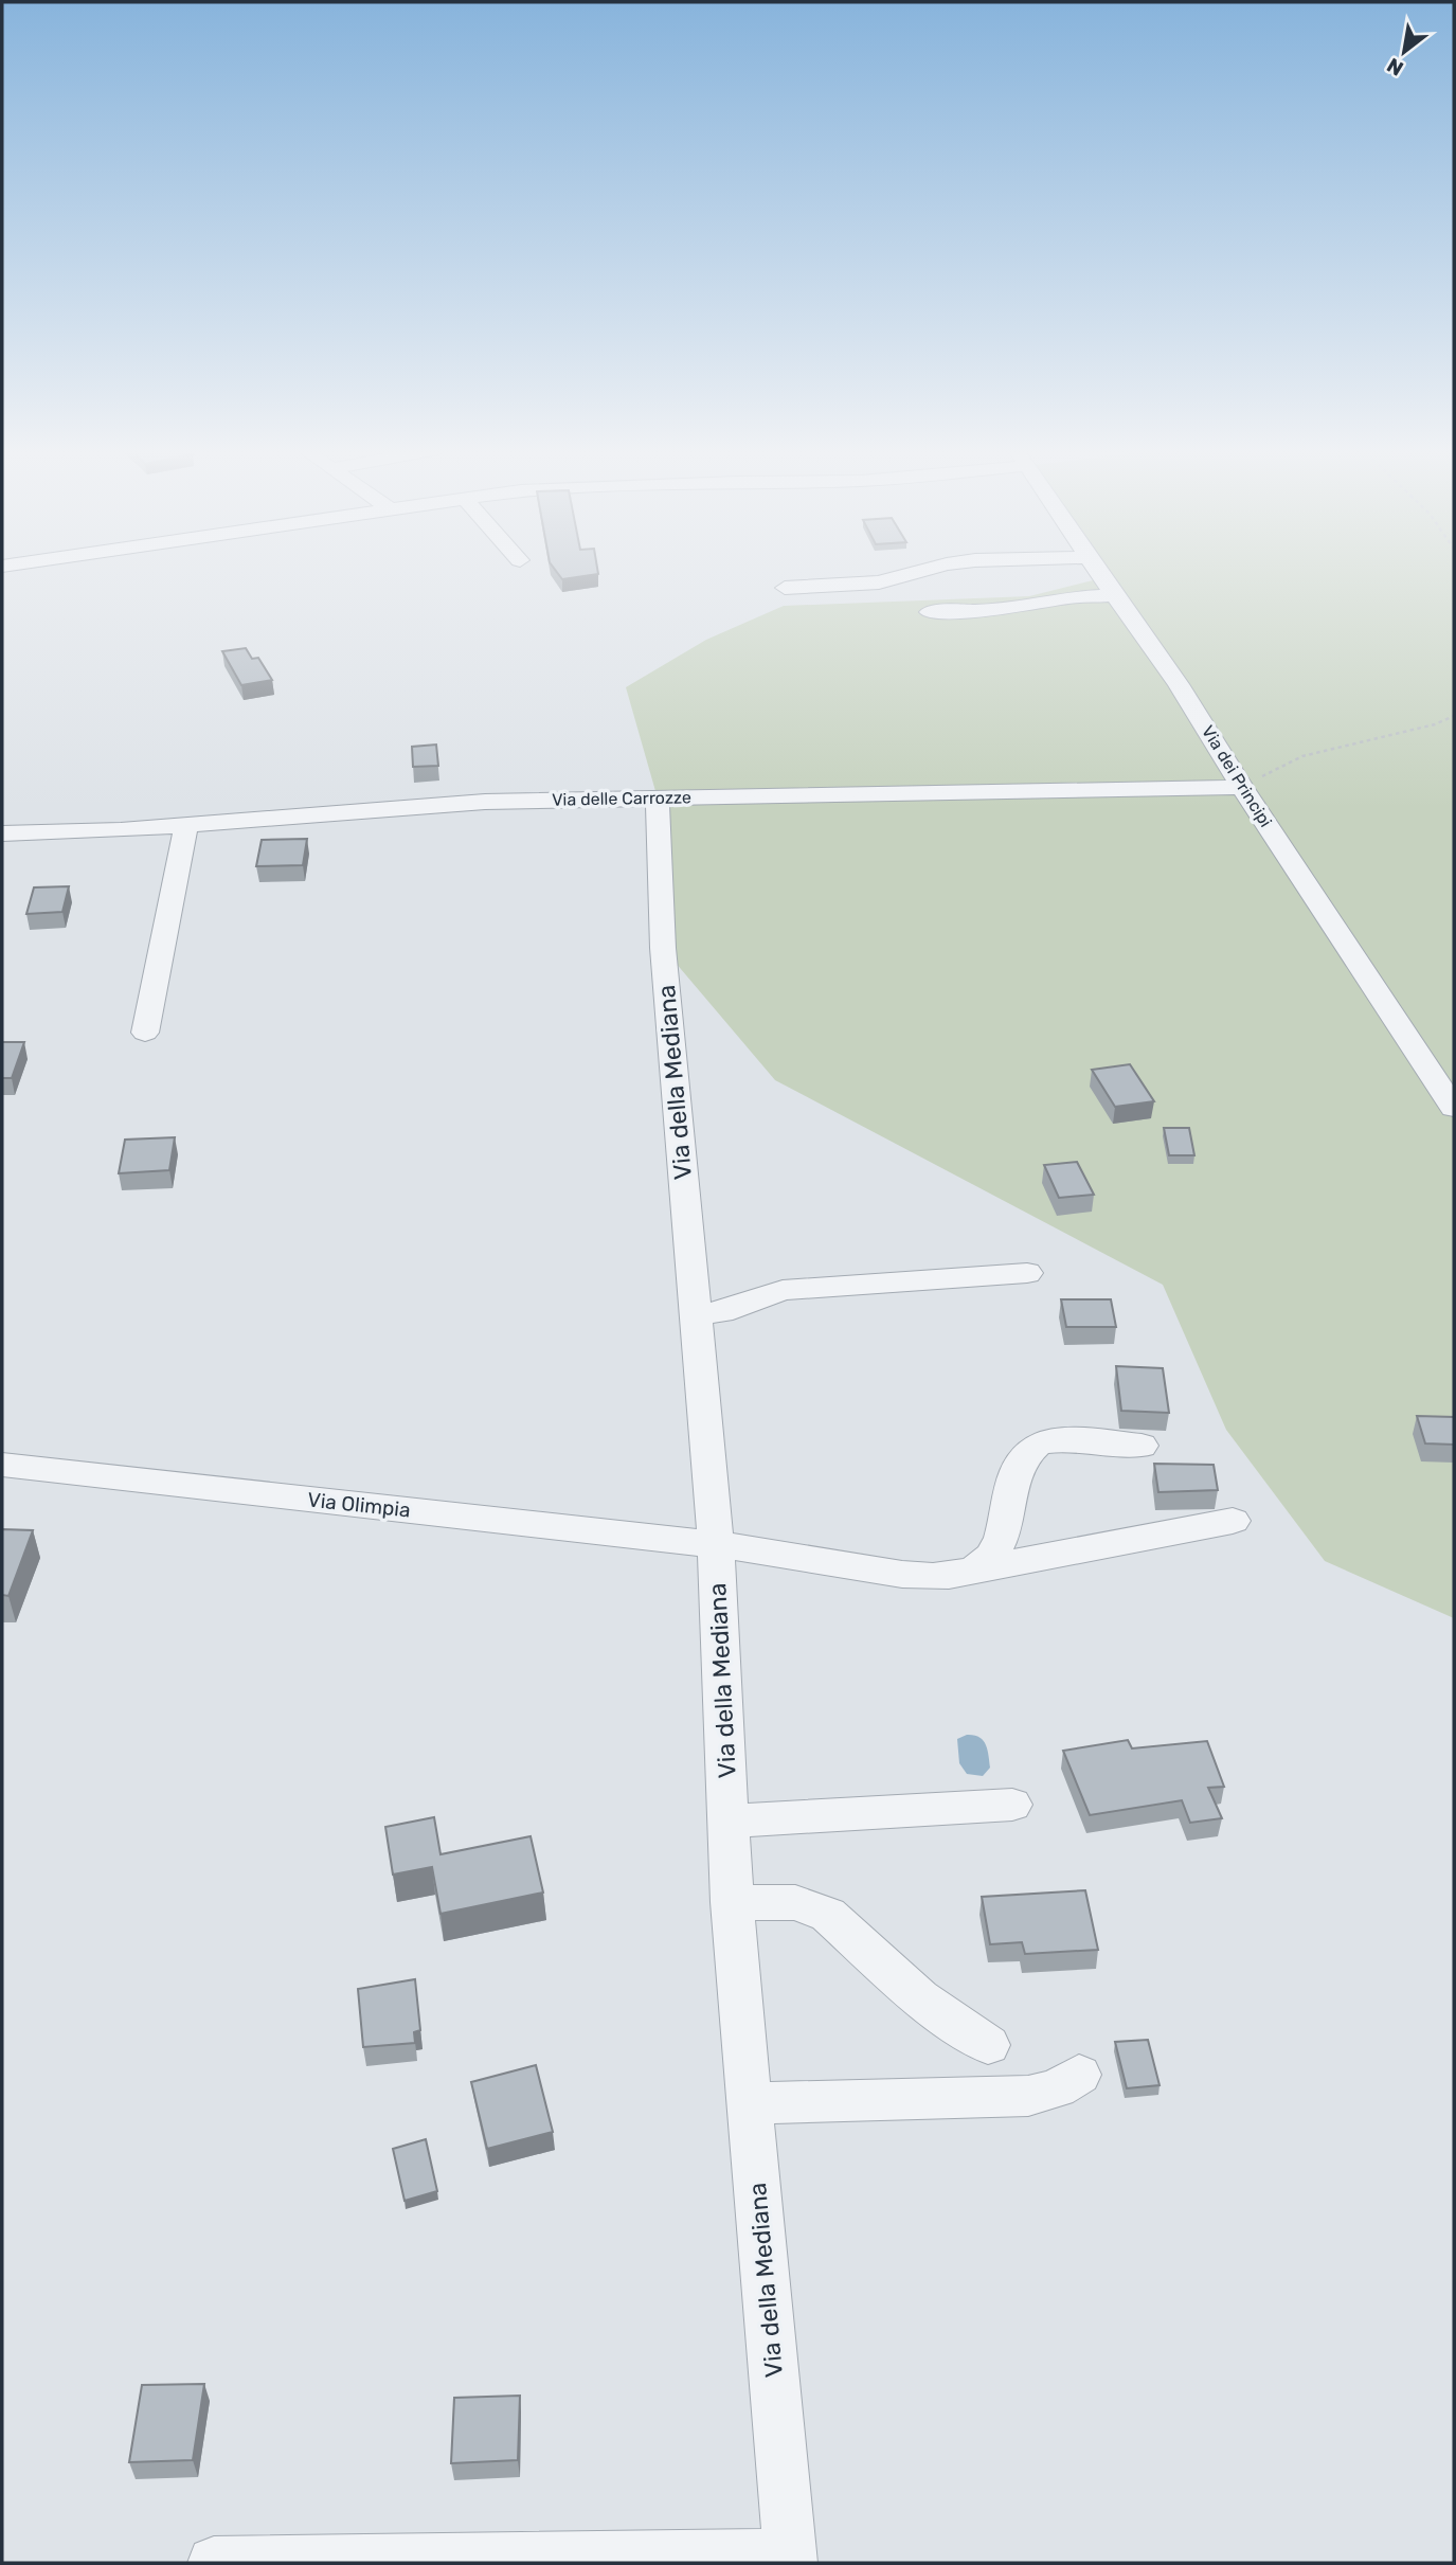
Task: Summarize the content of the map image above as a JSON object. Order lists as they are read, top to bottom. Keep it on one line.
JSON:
{"streets":{"street":["Via dei Principi","Via delle Carrozze","Via della Mediana","Via Olimpia"]},"crossings":[["Via dei Principi","Via delle Carrozze"],["Via delle Carrozze","Via della Mediana"],["Via della Mediana","Via Olimpia"]],"north":"bottom left"}
